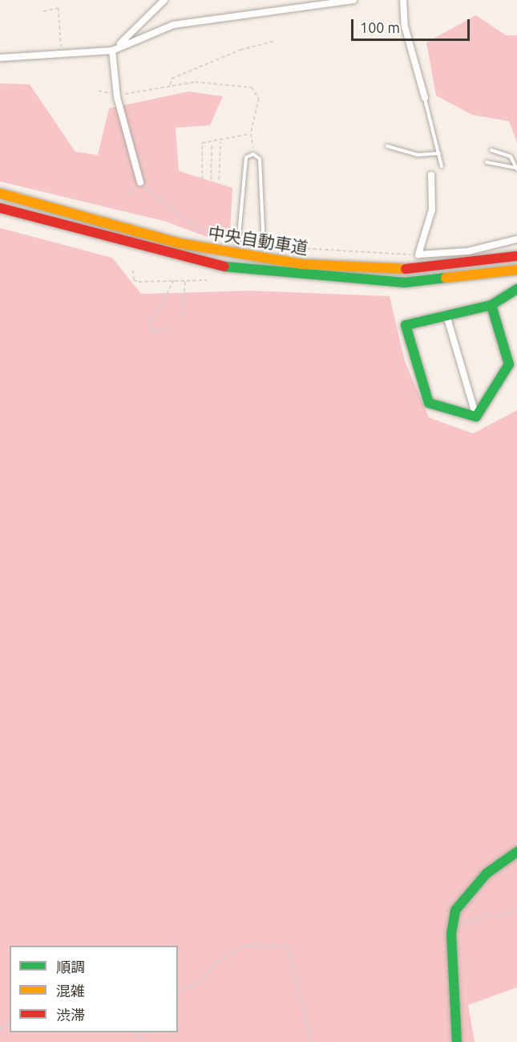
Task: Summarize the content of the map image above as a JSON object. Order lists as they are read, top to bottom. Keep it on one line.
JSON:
{"streets":{"main road":["中央自動車道"]},"legend":["順調","混雑","渋滞"],"scale_bar":"100 m"}
